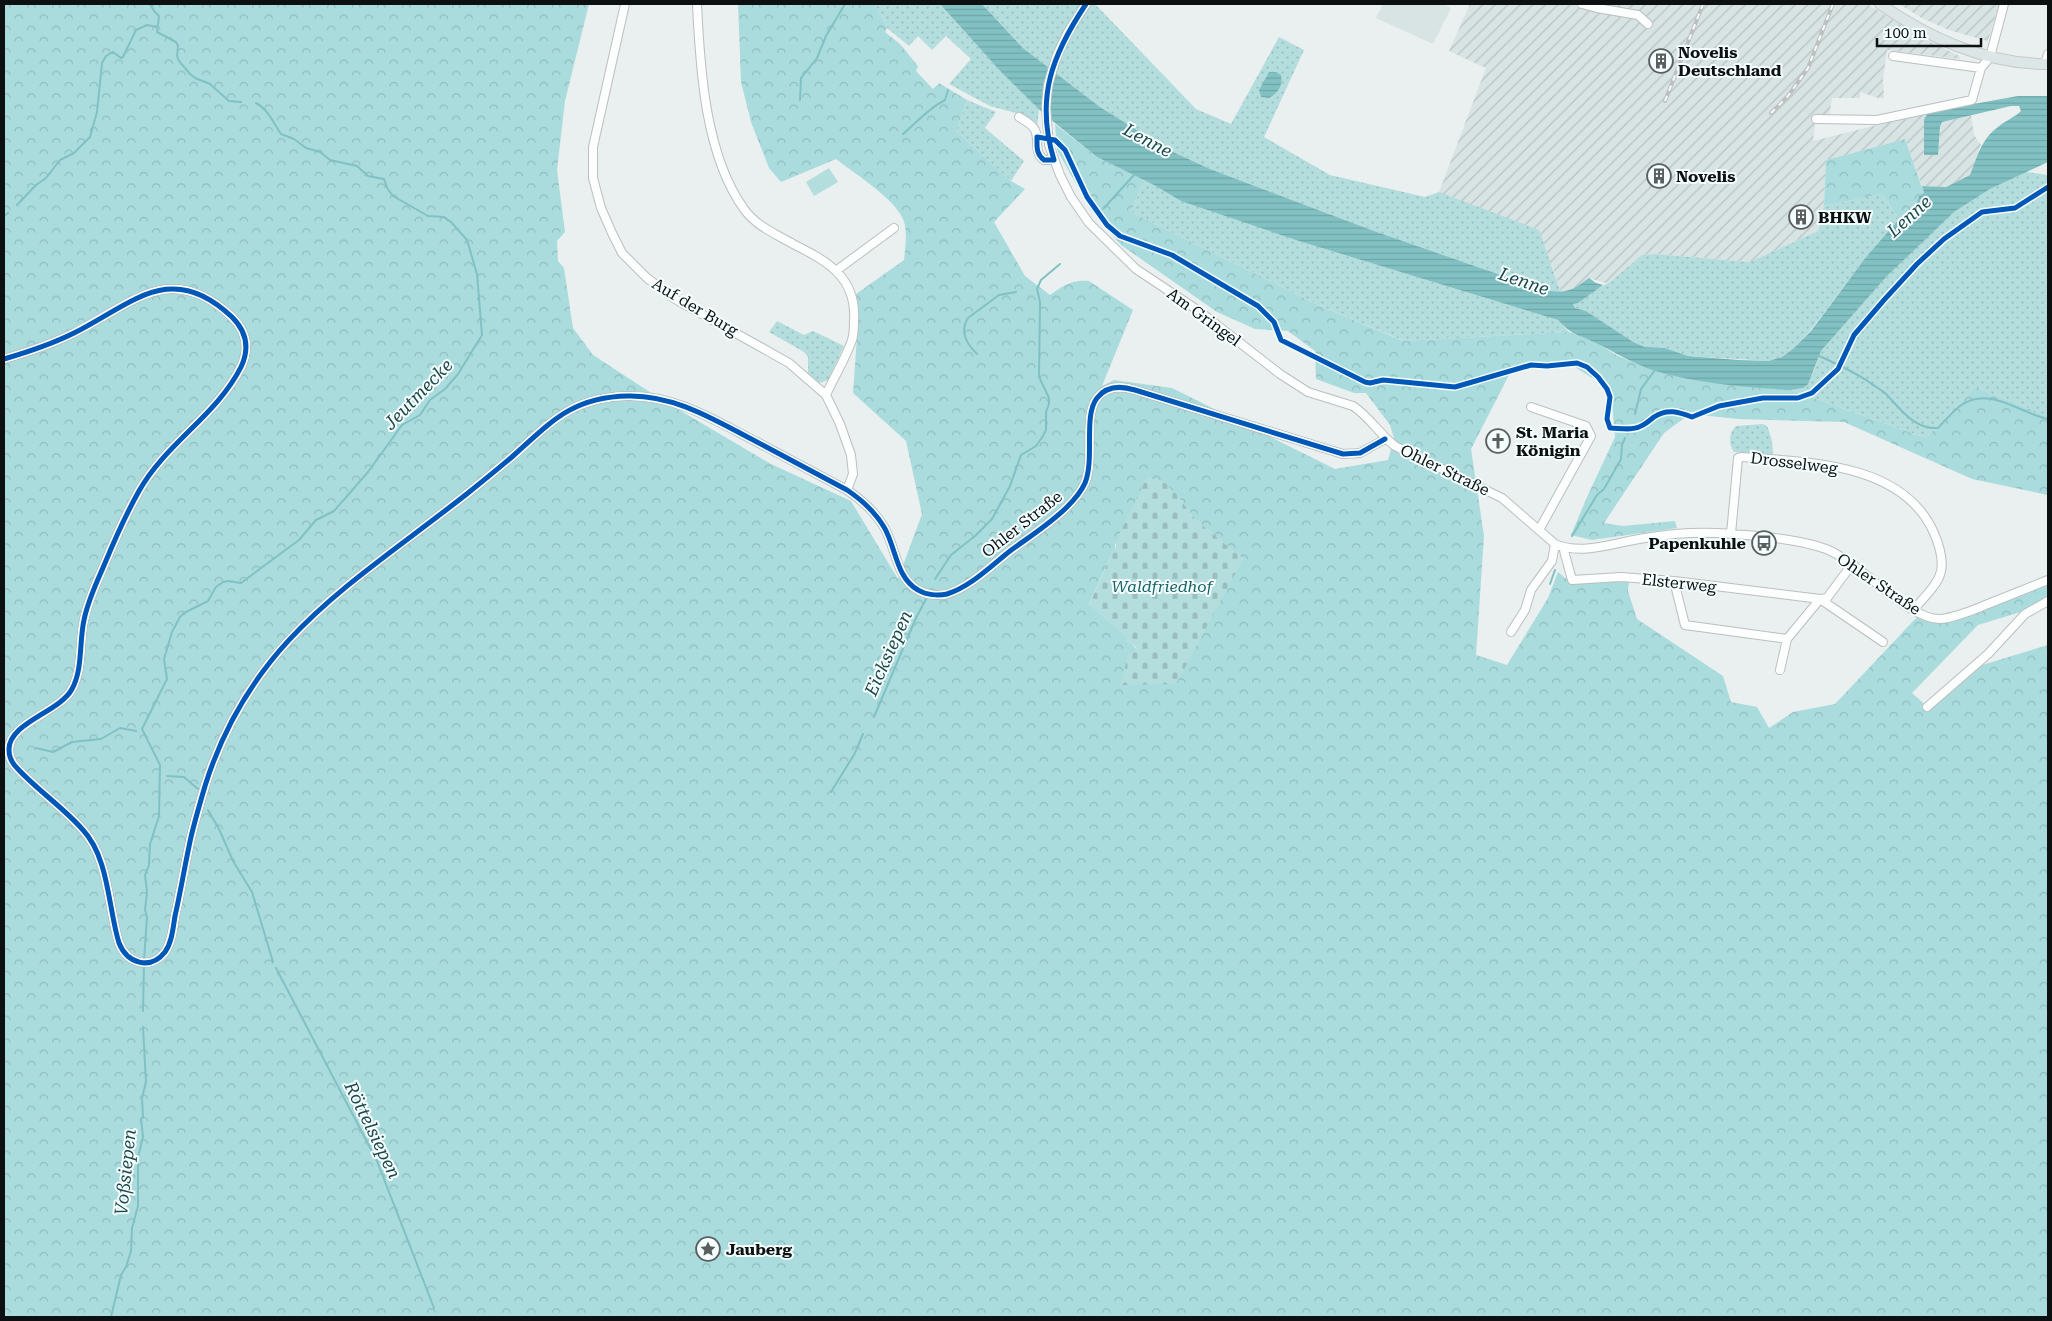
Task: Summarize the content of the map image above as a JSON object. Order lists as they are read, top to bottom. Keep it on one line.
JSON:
{"streets":{"street":["Auf der Burg","Am Gringel","Drosselweg","Ohler Straße","Elsterweg"]},"crossings":[["Auf der Burg","Ohler Straße"],["Am Gringel","Ohler Straße"],["Drosselweg","Ohler Straße"],["Ohler Straße","Elsterweg"]],"water":["Lenne","Jeutmecke","Eicksiepen","Röttelsiepen","Voßsiepen"],"parks":["Waldfriedhof"],"places":{"building":["Novelis Deutschland","Novelis","BHKW"],"church":["St. Maria Königin"],"bus stop":["Papenkuhle"],"place":["Jauberg"]},"scale_bar":"100 m"}
